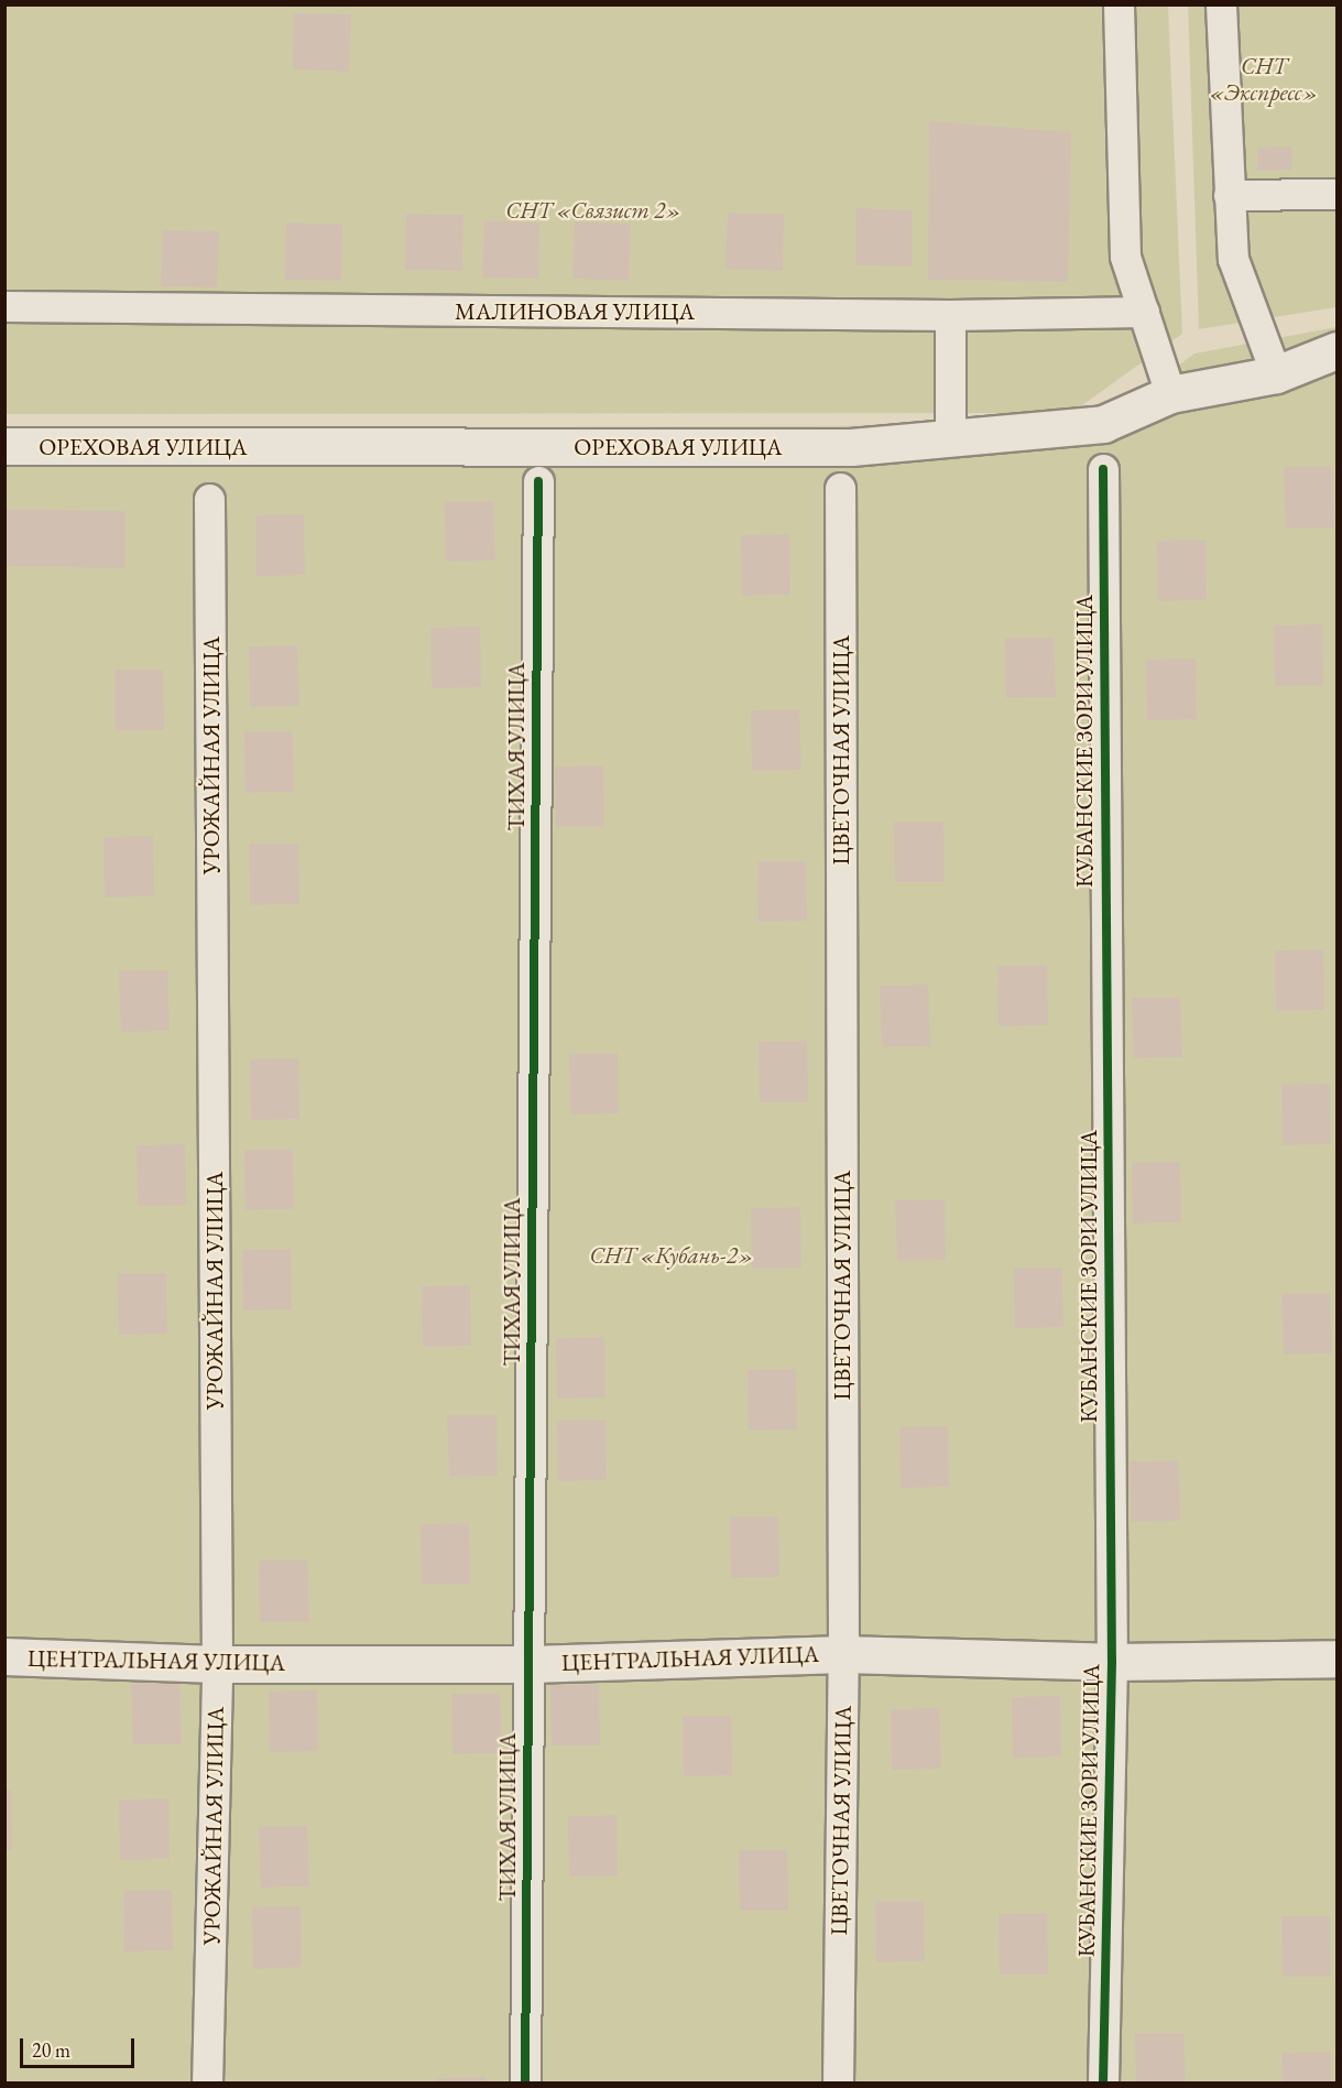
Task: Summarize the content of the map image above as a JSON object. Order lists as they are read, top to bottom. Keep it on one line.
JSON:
{"streets":{"street":["МАЛИНОВАЯ УЛИЦА","ОРЕХОВАЯ УЛИЦА","КУБАНСКИЕ ЗОРИ УЛИЦА","ТИХАЯ УЛИЦА","ЦВЕТОЧНАЯ УЛИЦА","УРОЖАЙНАЯ УЛИЦА","ЦЕНТРАЛЬНАЯ УЛИЦА"]},"crossings":[["КУБАНСКИЕ ЗОРИ УЛИЦА","ЦЕНТРАЛЬНАЯ УЛИЦА"],["ТИХАЯ УЛИЦА","ЦЕНТРАЛЬНАЯ УЛИЦА"],["ЦВЕТОЧНАЯ УЛИЦА","ЦЕНТРАЛЬНАЯ УЛИЦА"],["УРОЖАЙНАЯ УЛИЦА","ЦЕНТРАЛЬНАЯ УЛИЦА"]],"parks":["СНТ «Экспресс»","СНТ «Связист 2»","СНТ «Кубань-2»"],"scale_bar":"20 m"}
